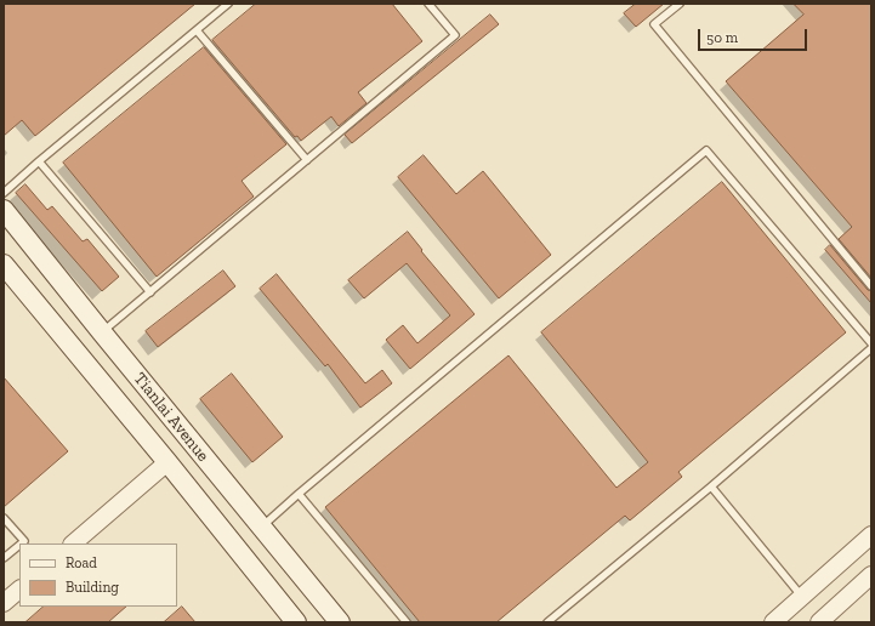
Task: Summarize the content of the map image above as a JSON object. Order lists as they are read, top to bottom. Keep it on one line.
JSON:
{"streets":{"main road":["Tianlai Avenue"]},"legend":["Road","Building"],"scale_bar":"50 m"}
